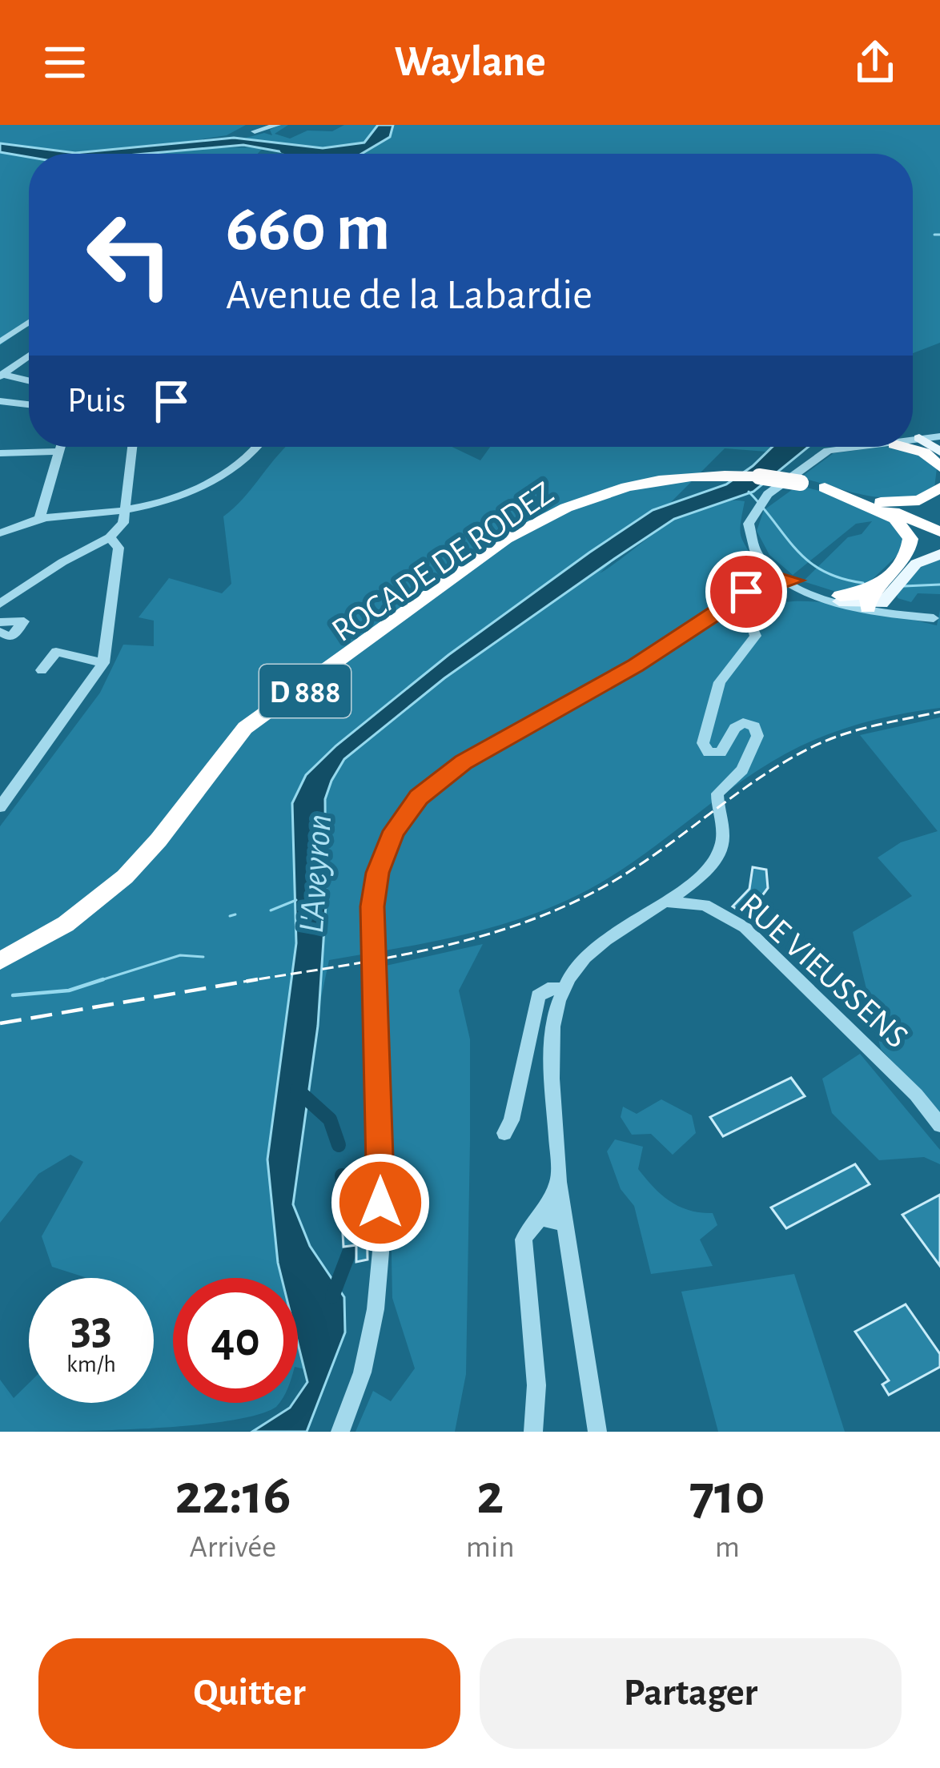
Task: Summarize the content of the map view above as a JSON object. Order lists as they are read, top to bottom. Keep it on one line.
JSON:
{"streets":{"highway":["ROCADE DE RODEZ","D 888"],"street":["RUE VIEUSSENS"]},"water":["L'Aveyron"],"page":{"header":"Waylane","turn":["660 m","Avenue de la Labardie"],"then":"Puis","speed":"33 km/h","limit":"40","eta":["22:16","Arrivée","2","min","710","m"],"buttons":["Quitter","Partager"]}}
